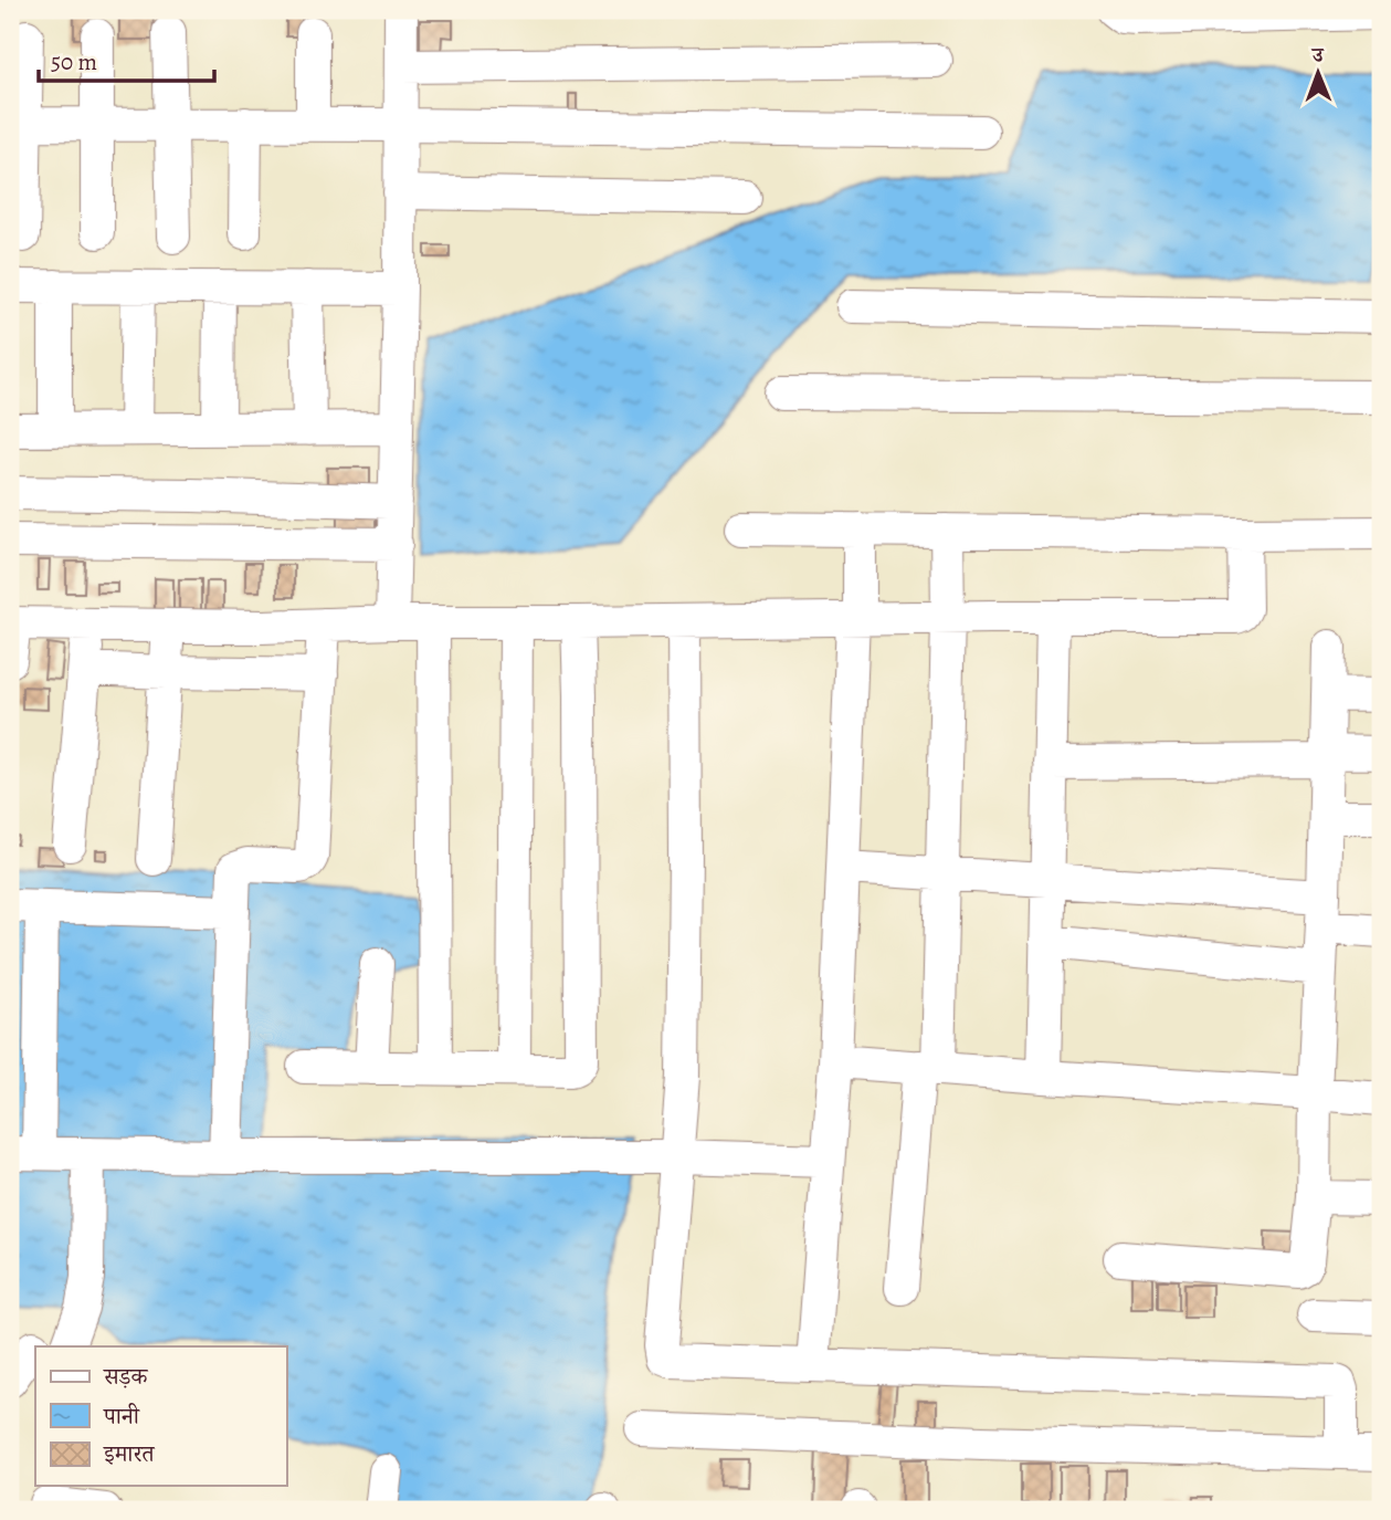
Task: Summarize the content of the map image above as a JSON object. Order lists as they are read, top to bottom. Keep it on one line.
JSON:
{"legend":["सड़क","पानी","इमारत"],"scale_bar":"50 m","north":"top"}
